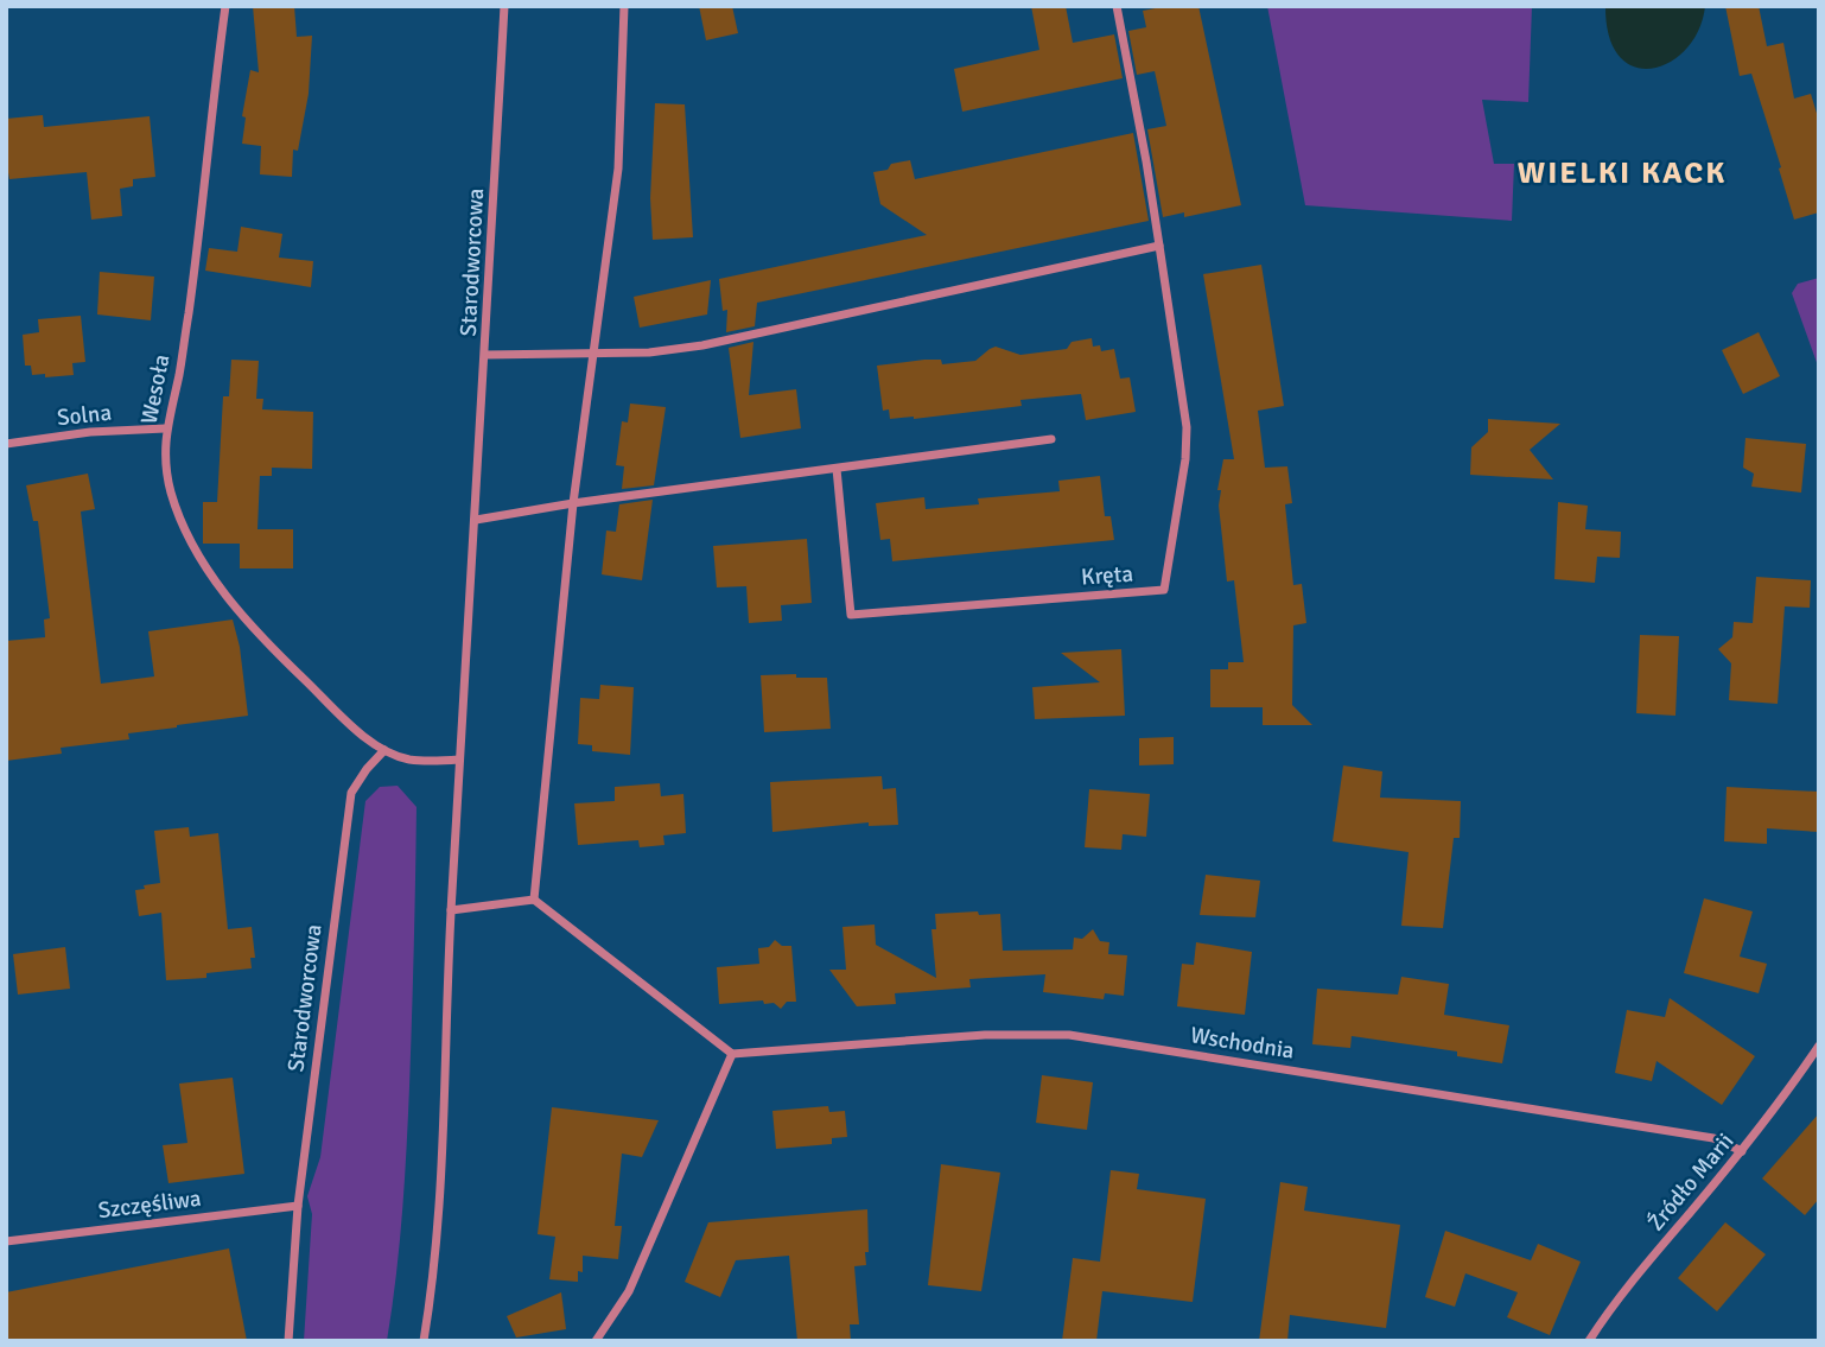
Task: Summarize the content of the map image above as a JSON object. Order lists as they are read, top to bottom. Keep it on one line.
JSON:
{"streets":{"street":["Starodworcowa","Wesoła","Solna","Kręta","Wschodnia","Źródło Marii","Szczęśliwa"]},"crossings":[["Starodworcowa","Wesoła"],["Starodworcowa","Szczęśliwa"],["Wesoła","Solna"],["Wschodnia","Źródło Marii"]],"districts":["WIELKI KACK"]}
